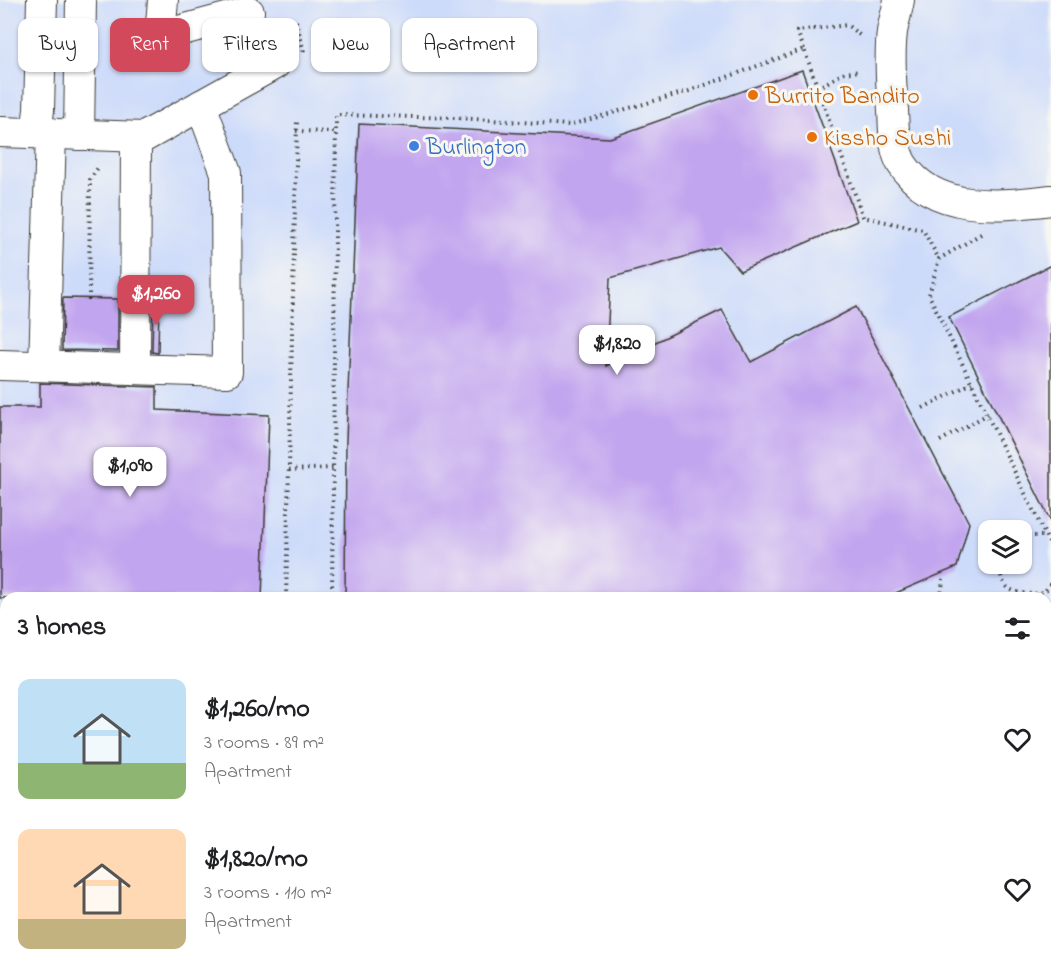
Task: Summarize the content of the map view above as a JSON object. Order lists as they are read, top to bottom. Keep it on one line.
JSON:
{"places":["Burrito Bandito","Kissho Sushi","Burlington"],"page":{"chip":["Buy","Rent","Filters","New","Apartment"],"price":["$1,260","$1,820","$1,090"],"heading":"3 homes","list":[{"name":"$1,260/mo","note":"3 rooms · 89 m² · Apartment"},{"name":"$1,820/mo","note":"3 rooms · 110 m² · Apartment"}]}}
